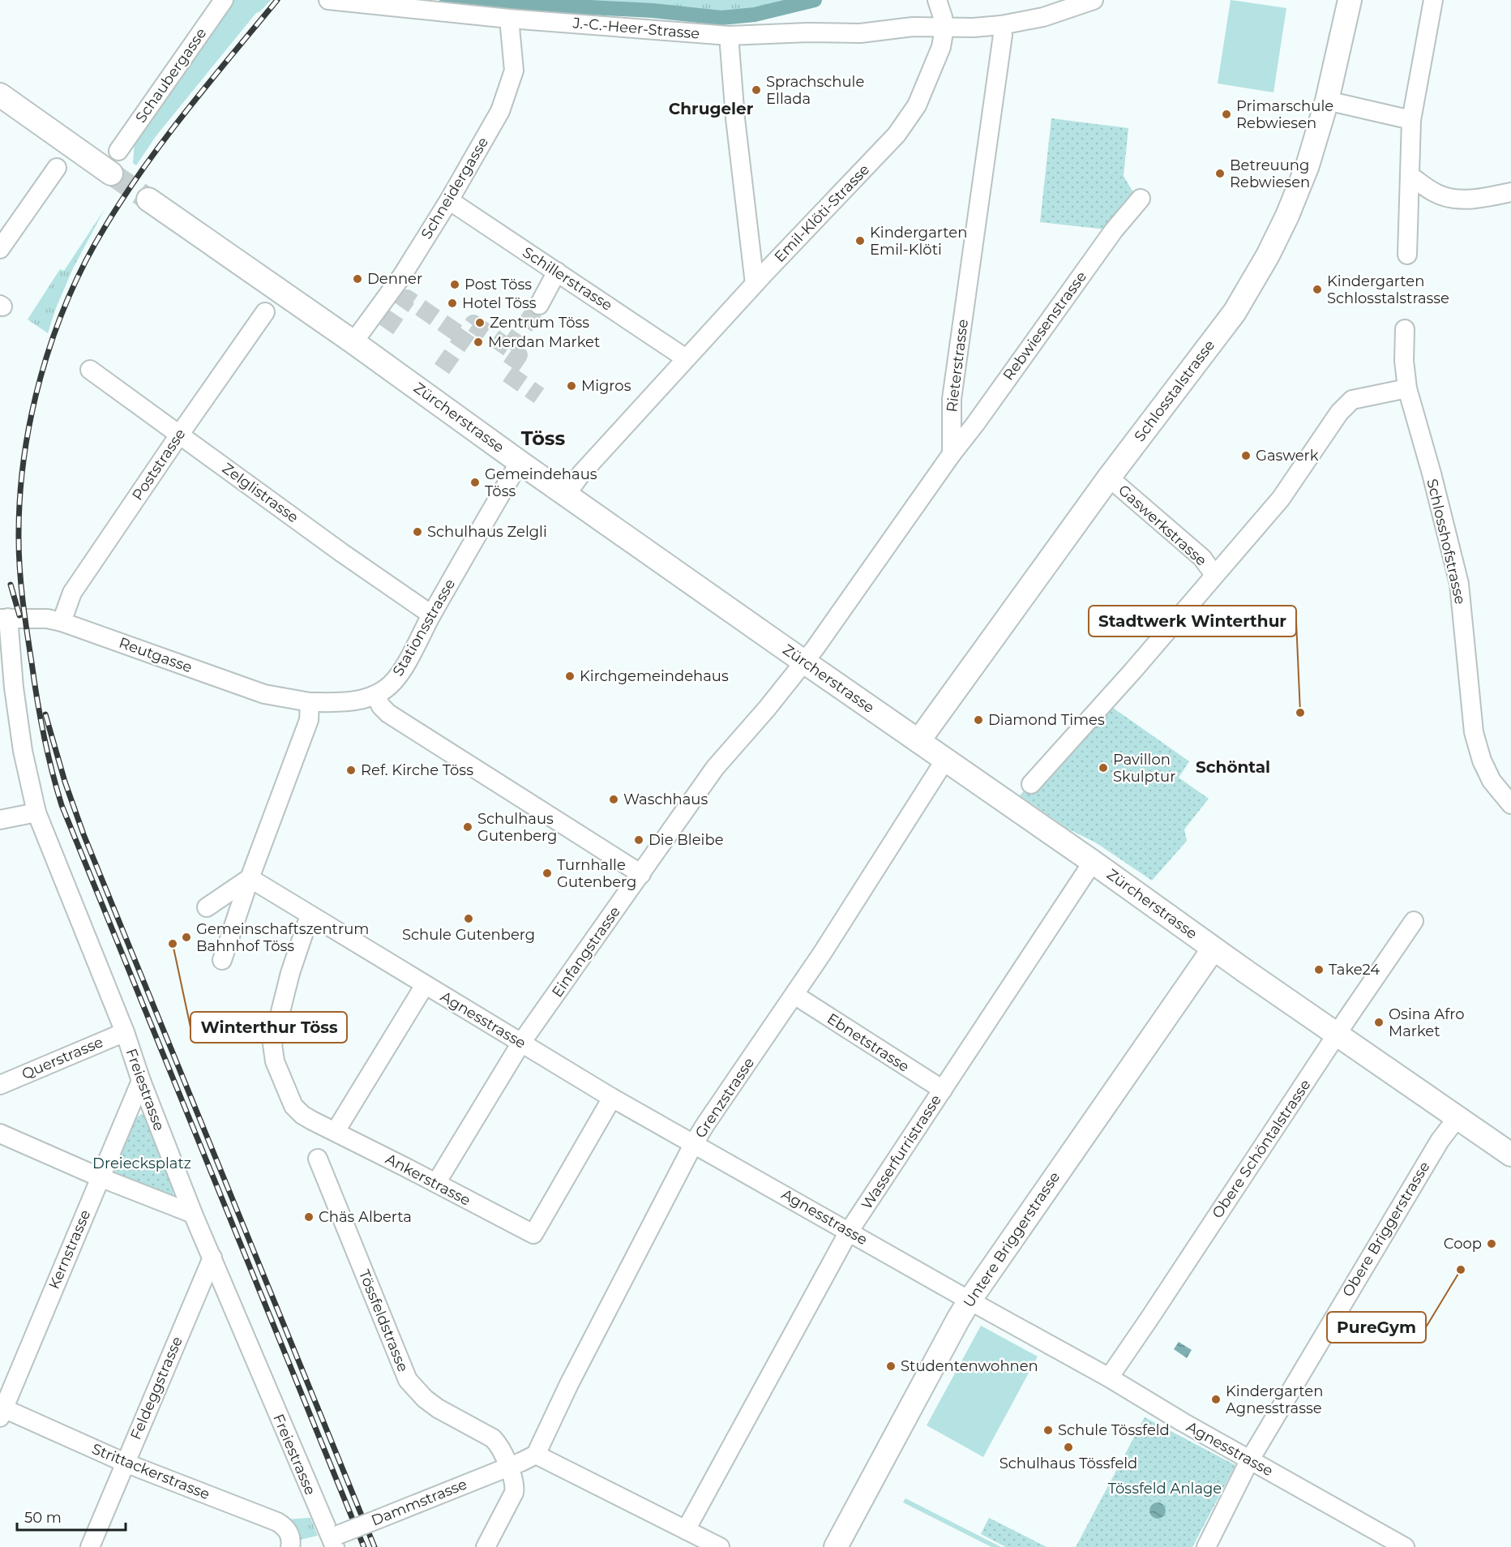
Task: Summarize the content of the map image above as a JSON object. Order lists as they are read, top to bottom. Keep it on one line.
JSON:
{"streets":{"main road":["Schlosstalstrasse","Zürcherstrasse","Untere Briggerstrasse"],"street":["J.-C.-Heer-Strasse","Schaubergasse","Schneidergasse","Emil-Klöti-Strasse","Schillerstrasse","Rebwiesenstrasse","Rieterstrasse","Poststrasse","Zelglistrasse","Gaswerkstrasse","Schlosshofstrasse","Stationsstrasse","Reutgasse","Einfangstrasse","Agnesstrasse","Ebnetstrasse","Querstrasse","Freiestrasse","Grenzstrasse","Obere Schöntalstrasse","Wasserfurristrasse","Ankerstrasse","Obere Briggerstrasse","Kernstrasse","Tössfeldstrasse","Feldeggstrasse","Strittackerstrasse","Dammstrasse"]},"crossings":[["J.-C.-Heer-Strasse","Schneidergasse"],["J.-C.-Heer-Strasse","Emil-Klöti-Strasse"],["Schneidergasse","Schillerstrasse"],["Schneidergasse","Zürcherstrasse"],["Emil-Klöti-Strasse","Schillerstrasse"],["Emil-Klöti-Strasse","Zürcherstrasse"],["Rebwiesenstrasse","Rieterstrasse"],["Schlosstalstrasse","Zürcherstrasse"],["Schlosstalstrasse","Gaswerkstrasse"],["Zürcherstrasse","Stationsstrasse"],["Zürcherstrasse","Einfangstrasse"],["Zürcherstrasse","Grenzstrasse"],["Zürcherstrasse","Obere Schöntalstrasse"],["Zürcherstrasse","Wasserfurristrasse"],["Zürcherstrasse","Obere Briggerstrasse"],["Zürcherstrasse","Untere Briggerstrasse"],["Poststrasse","Zelglistrasse"],["Poststrasse","Reutgasse"],["Zelglistrasse","Stationsstrasse"],["Stationsstrasse","Reutgasse"],["Reutgasse","Freiestrasse"],["Einfangstrasse","Agnesstrasse"],["Einfangstrasse","Ankerstrasse"],["Agnesstrasse","Grenzstrasse"],["Agnesstrasse","Obere Schöntalstrasse"],["Agnesstrasse","Wasserfurristrasse"],["Agnesstrasse","Ankerstrasse"],["Agnesstrasse","Obere Briggerstrasse"],["Agnesstrasse","Untere Briggerstrasse"],["Ebnetstrasse","Grenzstrasse"],["Ebnetstrasse","Wasserfurristrasse"],["Querstrasse","Freiestrasse"],["Freiestrasse","Kernstrasse"],["Freiestrasse","Feldeggstrasse"],["Freiestrasse","Dammstrasse"],["Kernstrasse","Strittackerstrasse"],["Tössfeldstrasse","Dammstrasse"],["Feldeggstrasse","Strittackerstrasse"]],"districts":["Chrugeler","Töss","Schöntal"],"parks":["Dreiecksplatz","Tössfeld Anlage"],"places":["Sprachschule Ellada","Primarschule Rebwiesen","Betreuung Rebwiesen","Kindergarten Emil-Klöti","Denner","Post Töss","Kindergarten Schlosstalstrasse","Hotel Töss","Zentrum Töss","Merdan Market","Migros","Gaswerk","Gemeindehaus Töss","Schulhaus Zelgli","Kirchgemeindehaus","Stadtwerk Winterthur","Diamond Times","Pavillon Skulptur","Ref. Kirche Töss","Waschhaus","Schulhaus Gutenberg","Die Bleibe","Turnhalle Gutenberg","Schule Gutenberg","Gemeinschaftszentrum Bahnhof Töss","Winterthur Töss","Take24","Osina Afro Market","Chäs Alberta","Coop","PureGym","Studentenwohnen","Kindergarten Agnesstrasse","Schule Tössfeld","Schulhaus Tössfeld"],"scale_bar":"50 m"}
